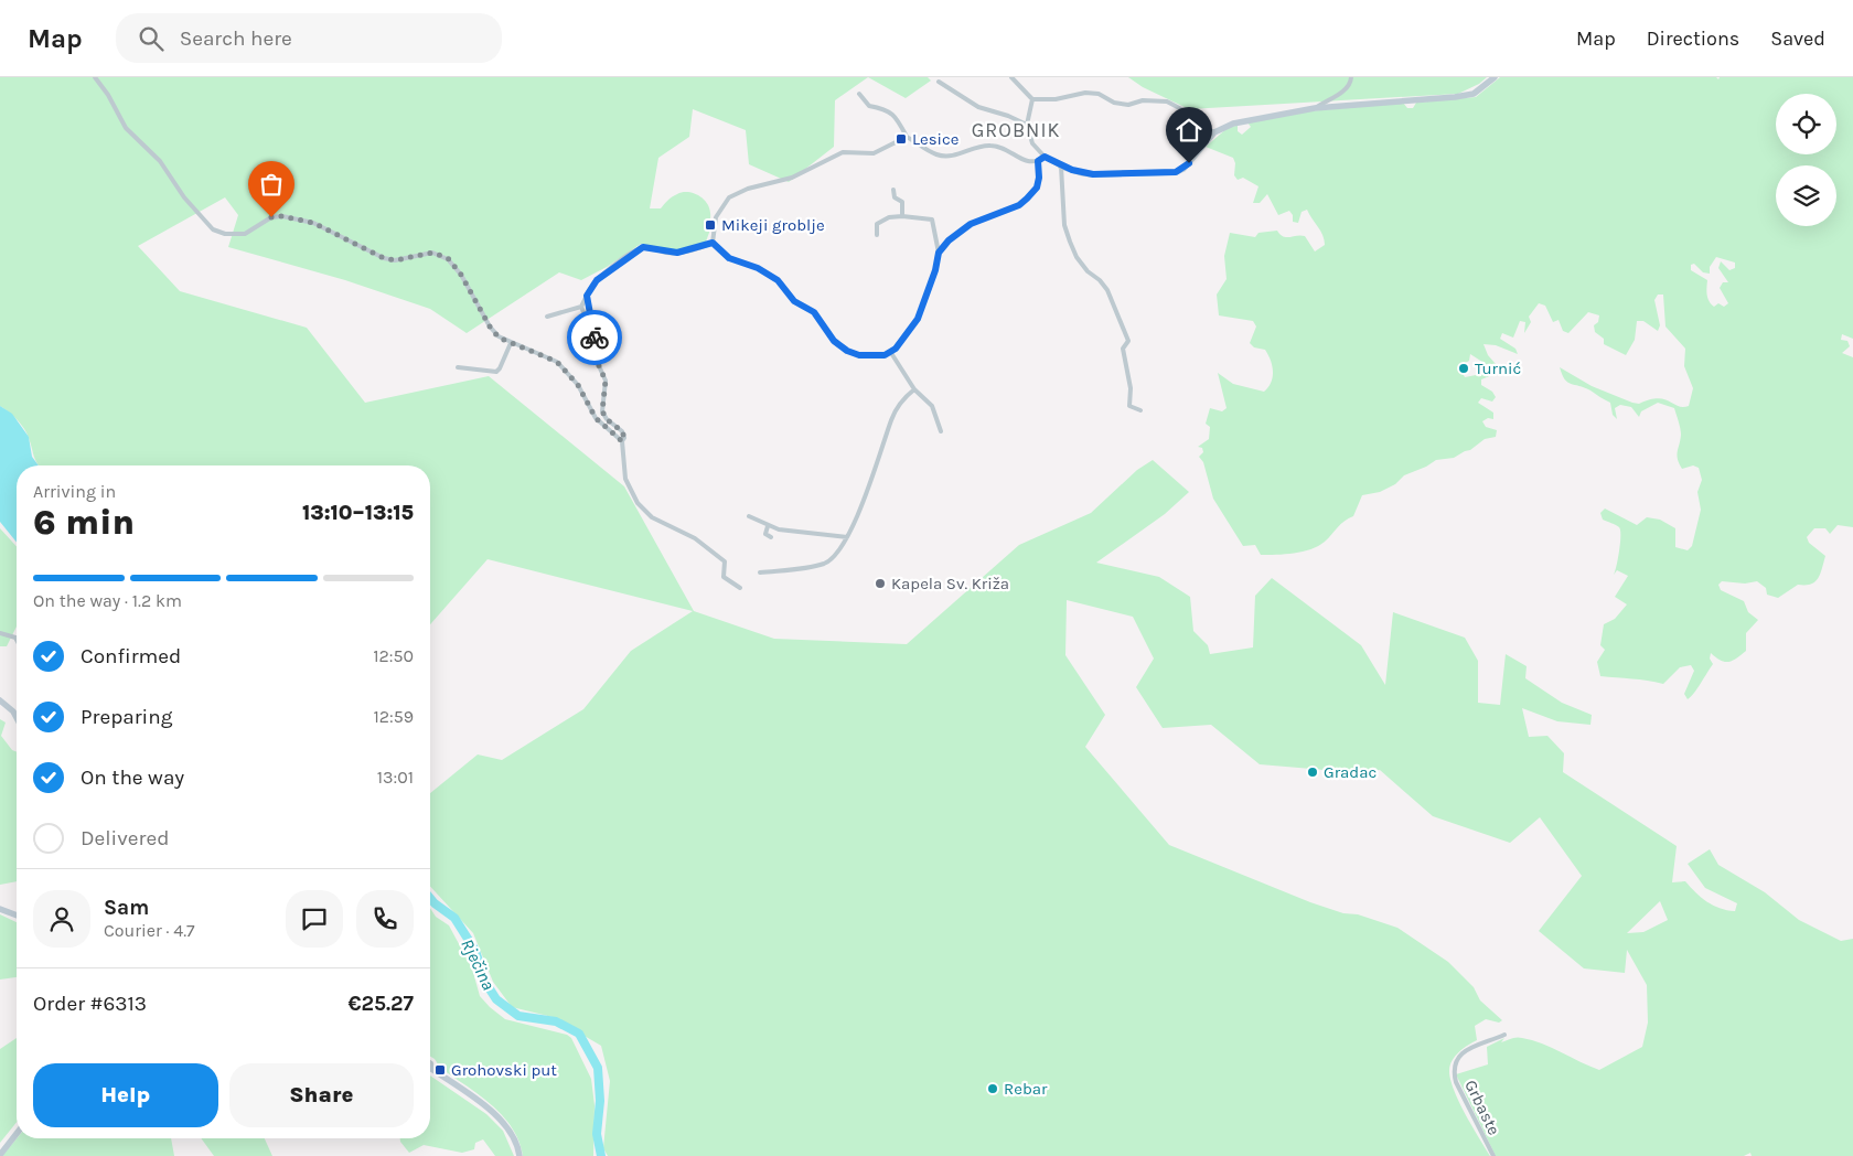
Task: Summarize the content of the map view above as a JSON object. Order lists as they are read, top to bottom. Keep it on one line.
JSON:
{"streets":{"street":["Grbaste"]},"districts":["GROBNIK"],"water":["Rječina"],"places":{"transit":["Lesice","Mikeji groblje","Grohovski put"],"other":["Turnić","Kapela Sv. Križa","Gradac","Rebar"]},"page":{"header":"Map","search":"Search here","nav":["Map","Directions","Saved"],"heading":["6 min","Arriving in","13:10–13:15"],"panel":["Sam","Courier · 4.7","Order #6313","€25.27"],"bar":"On the way · 1.2 km","list":[["Confirmed","12:50"],["Preparing","12:59"],["On the way","13:01"],"Delivered"],"buttons":["Help","Share"]}}
